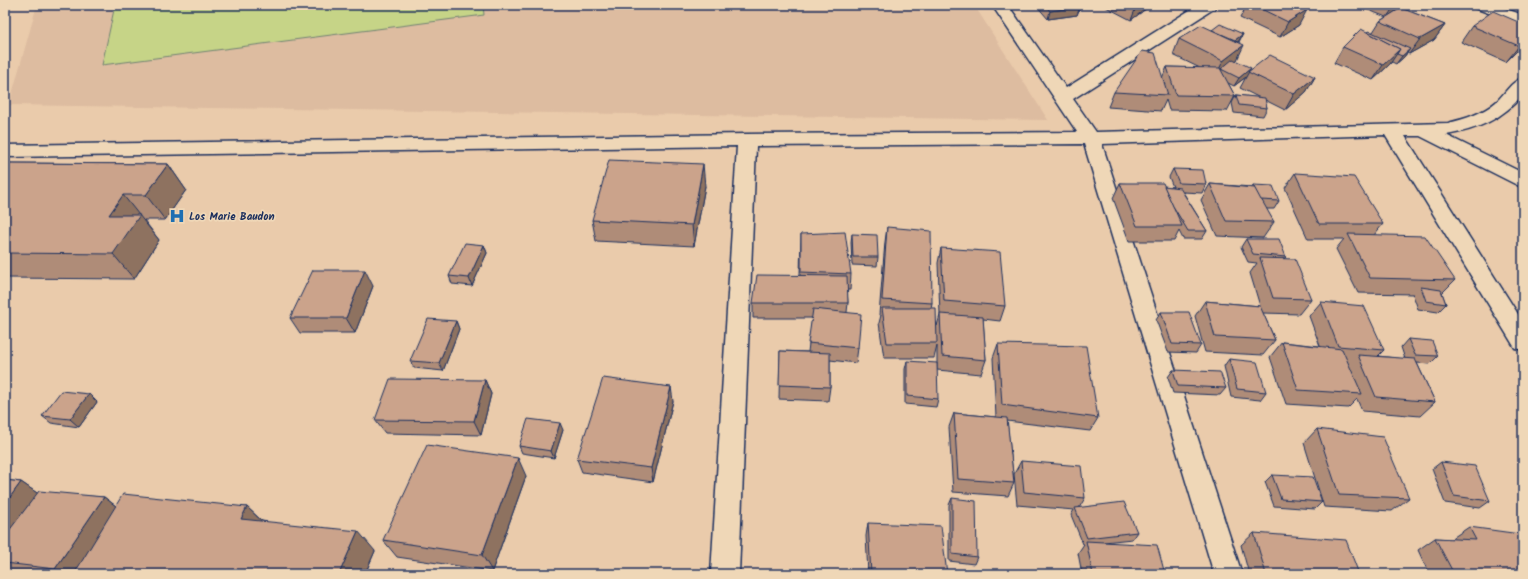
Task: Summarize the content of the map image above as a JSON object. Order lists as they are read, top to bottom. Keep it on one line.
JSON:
{"places":{"hospital":["Los Marie Baudon"]}}
